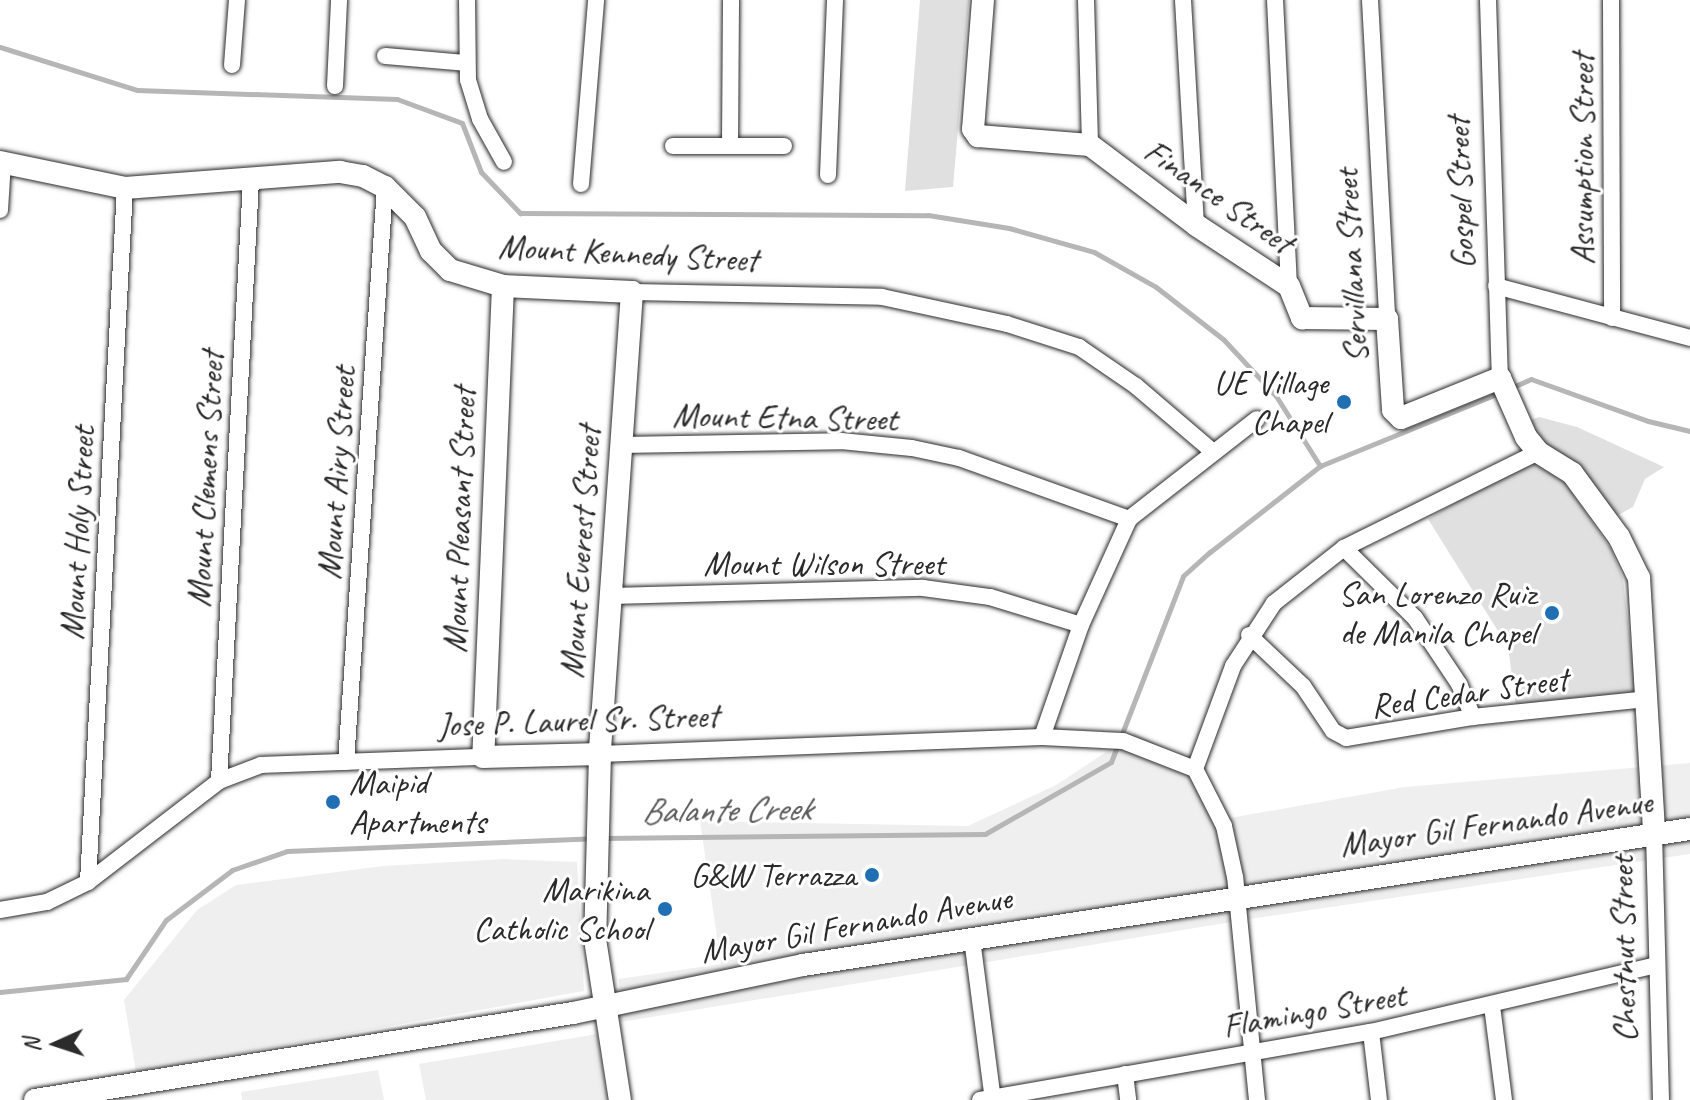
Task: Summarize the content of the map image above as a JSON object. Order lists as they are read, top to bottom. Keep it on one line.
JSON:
{"streets":{"street":["Assumption Street","Gospel Street","Finance Street","Mount Kennedy Street","Servillana Street","Mount Etna Street","Mount Airy Street","Mount Clemens Street","Mount Pleasant Street","Mount Holy Street","Mount Everest Street","Mount Wilson Street","Red Cedar Street","Jose P. Laurel Sr. Street","Mayor Gil Fernando Avenue","Chestnut Street","Flamingo Street"]},"crossings":[["Gospel Street","Servillana Street"],["Gospel Street","Chestnut Street"],["Finance Street","Servillana Street"],["Mount Kennedy Street","Mount Airy Street"],["Mount Kennedy Street","Mount Clemens Street"],["Mount Kennedy Street","Mount Pleasant Street"],["Mount Kennedy Street","Mount Holy Street"],["Mount Kennedy Street","Mount Everest Street"],["Servillana Street","Chestnut Street"],["Mount Etna Street","Mount Everest Street"],["Mount Airy Street","Jose P. Laurel Sr. Street"],["Mount Clemens Street","Jose P. Laurel Sr. Street"],["Mount Pleasant Street","Jose P. Laurel Sr. Street"],["Mount Holy Street","Jose P. Laurel Sr. Street"],["Mount Everest Street","Mount Wilson Street"],["Mount Everest Street","Jose P. Laurel Sr. Street"],["Mount Everest Street","Mayor Gil Fernando Avenue"],["Red Cedar Street","Chestnut Street"],["Mayor Gil Fernando Avenue","Chestnut Street"],["Chestnut Street","Flamingo Street"]],"water":["Balante Creek"],"places":["UE Village Chapel","San Lorenzo Ruiz de Manila Chapel","Maipid Apartments","G&W Terrazza","Marikina Catholic School"],"north":"left"}
